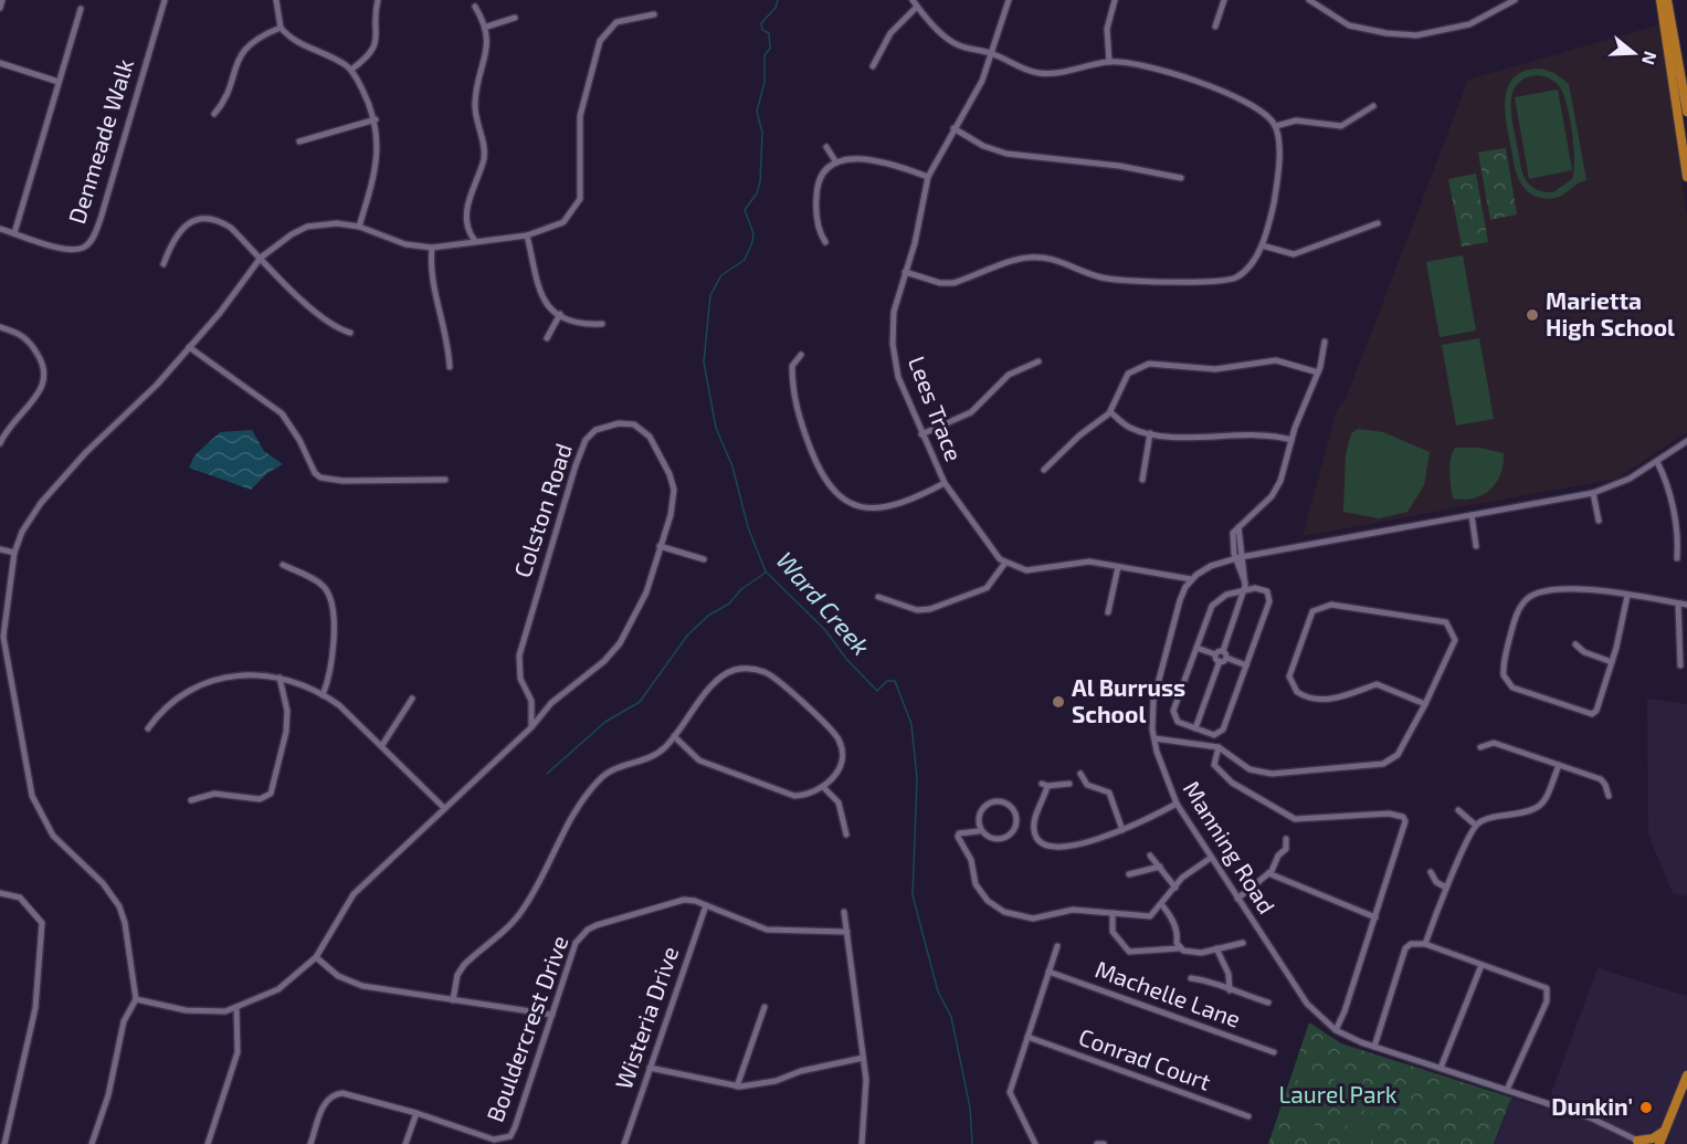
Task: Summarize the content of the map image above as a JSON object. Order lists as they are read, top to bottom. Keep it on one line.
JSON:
{"streets":{"street":["Denmeade Walk","Lees Trace","Colston Road","Manning Road","Machelle Lane","Wisteria Drive","Bouldercrest Drive","Conrad Court"]},"crossings":[["Wisteria Drive","Bouldercrest Drive"]],"water":["Ward Creek"],"parks":["Laurel Park"],"places":["Marietta High School","Al Burruss School","Dunkin'"],"north":"right"}
